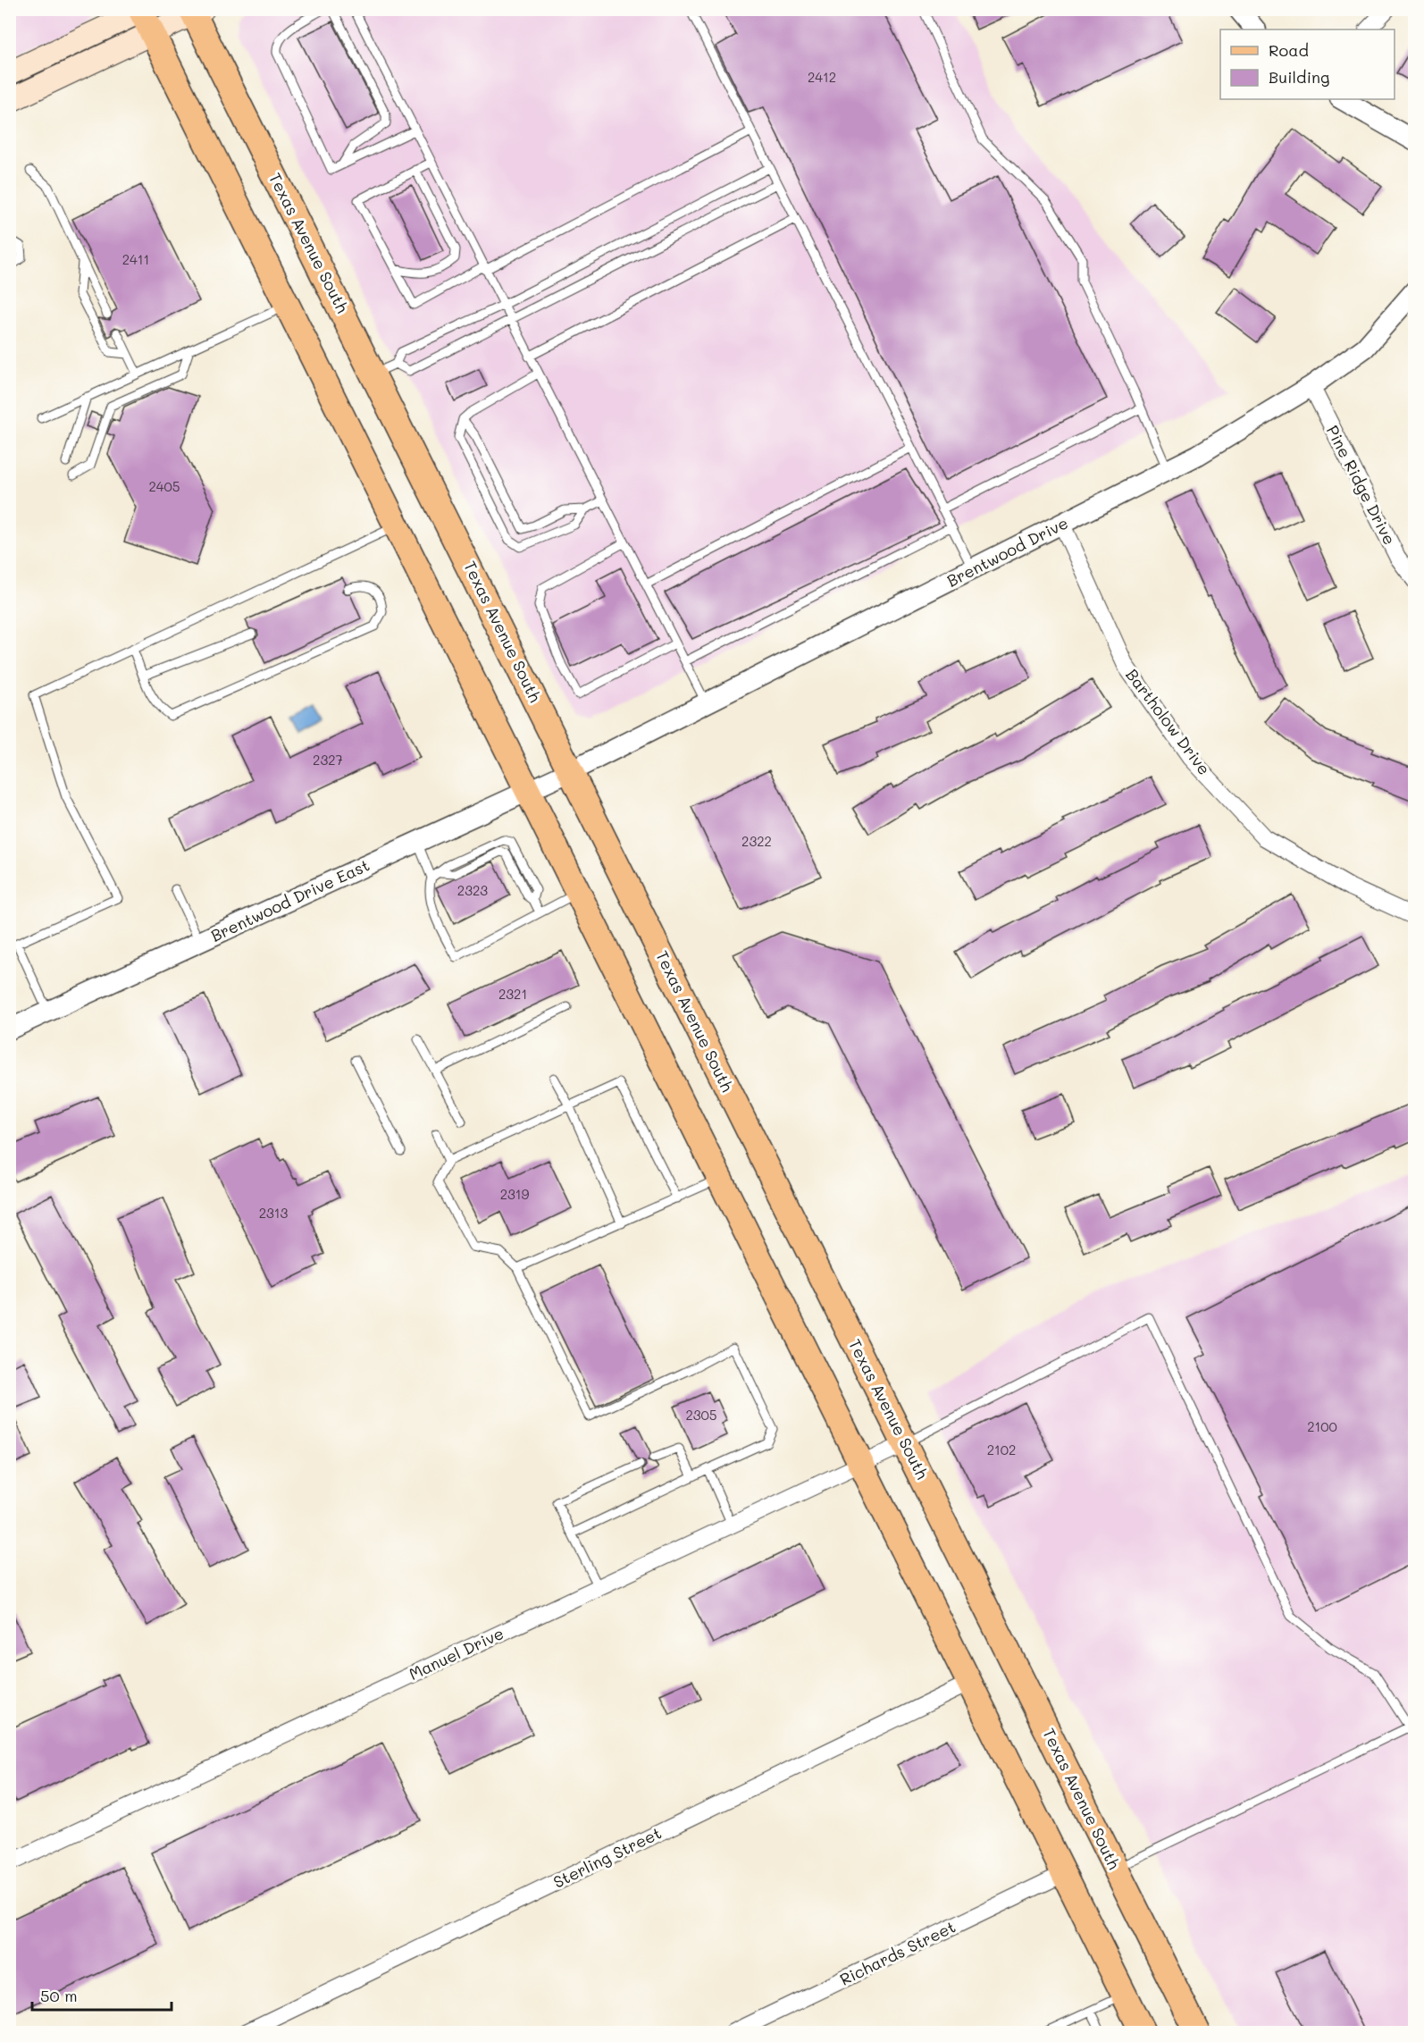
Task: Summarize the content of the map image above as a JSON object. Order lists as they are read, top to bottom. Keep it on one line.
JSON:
{"streets":{"main road":["Texas Avenue South"],"street":["Pine Ridge Drive","Brentwood Drive","Bartholow Drive","Brentwood Drive East","Manuel Drive","Sterling Street","Richards Street"]},"crossings":[["Texas Avenue South","Brentwood Drive"],["Texas Avenue South","Brentwood Drive East"],["Texas Avenue South","Manuel Drive"],["Pine Ridge Drive","Brentwood Drive"],["Brentwood Drive","Bartholow Drive"],["Brentwood Drive","Brentwood Drive East"]],"house_numbers":["2412","2411","2405","2327","2322","2323","2321","2319","2313","2305","2100","2102"],"legend":["Road","Building"],"scale_bar":"50 m"}
